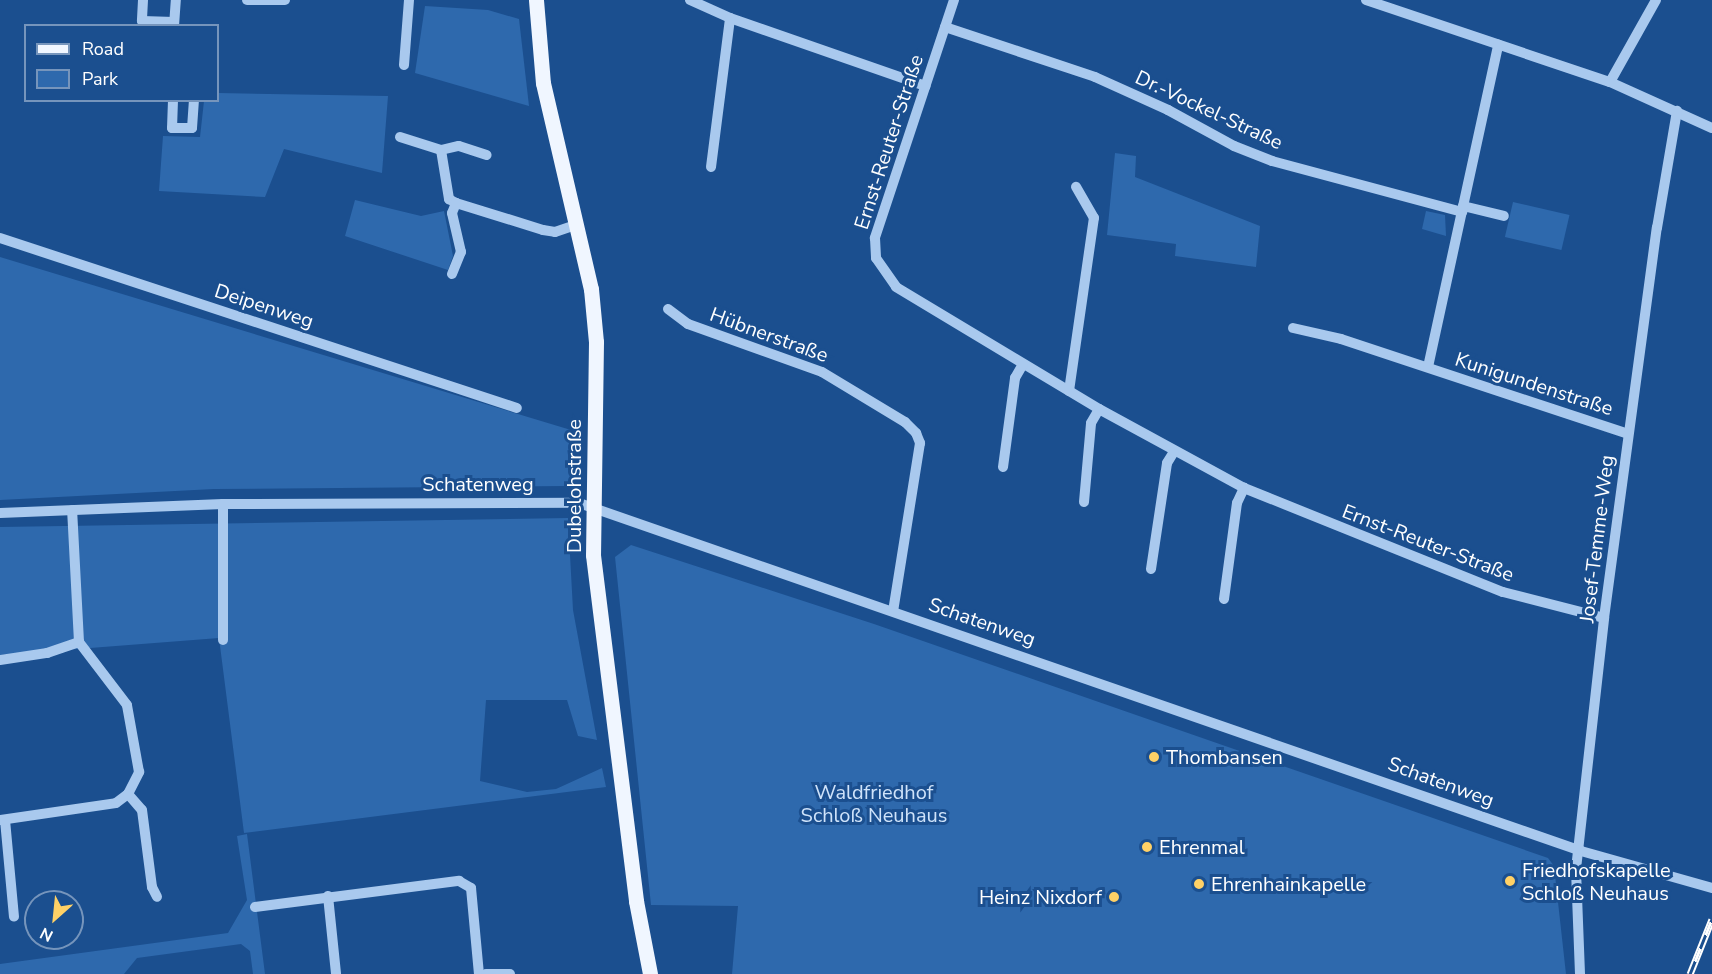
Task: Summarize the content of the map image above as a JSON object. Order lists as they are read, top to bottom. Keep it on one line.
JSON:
{"streets":{"main road":["Dubelohstraße"],"street":["Dr.-Vockel-Straße","Ernst-Reuter-Straße","Deipenweg","Hübnerstraße","Kunigundenstraße","Schatenweg","Josef-Temme-Weg"]},"crossings":[["Dr.-Vockel-Straße","Ernst-Reuter-Straße"],["Dr.-Vockel-Straße","Kunigundenstraße"],["Ernst-Reuter-Straße","Josef-Temme-Weg"],["Hübnerstraße","Schatenweg"],["Kunigundenstraße","Josef-Temme-Weg"],["Schatenweg","Dubelohstraße"],["Schatenweg","Josef-Temme-Weg"]],"parks":["Waldfriedhof Schloß Neuhaus"],"places":["Thombansen","Ehrenmal","Friedhofskapelle Schloß Neuhaus","Ehrenhainkapelle","Heinz Nixdorf"],"legend":["Road","Park"],"north":"bottom left"}
